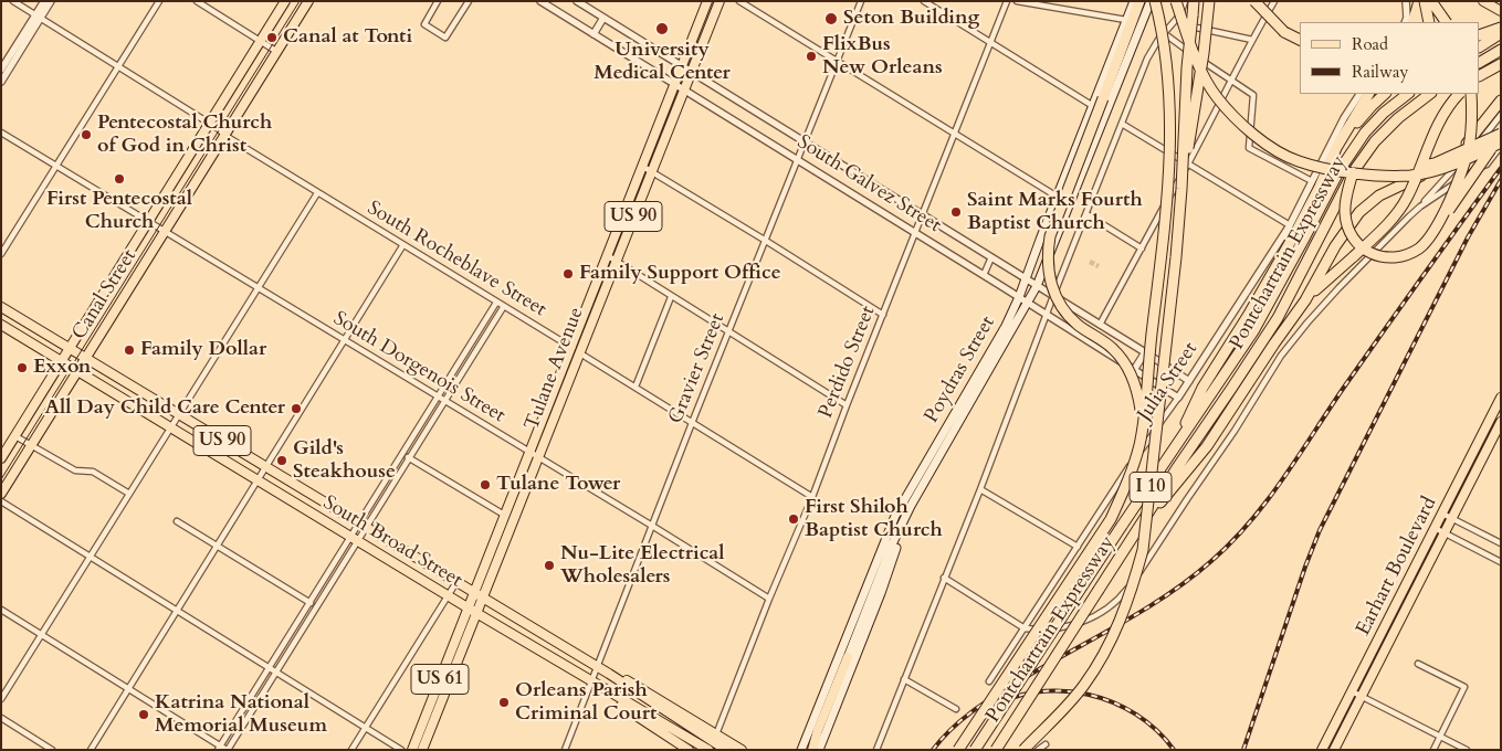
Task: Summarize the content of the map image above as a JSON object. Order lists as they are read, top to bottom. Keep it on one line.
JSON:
{"streets":{"highway":["Pontchartrain Expressway","I 10"],"main road":["US 90","Canal Street","Tulane Avenue","Poydras Street","South Broad Street","Earhart Boulevard","US 61"],"street":["South Galvez Street","South Rocheblave Street","Perdido Street","South Dorgenois Street","Gravier Street","Julia Street"]},"crossings":[["South Galvez Street","Perdido Street"],["South Galvez Street","Tulane Avenue"],["South Galvez Street","Gravier Street"],["South Galvez Street","Poydras Street"],["South Galvez Street","Julia Street"],["US 90","Canal Street"],["US 90","South Broad Street"],["South Rocheblave Street","Canal Street"],["South Rocheblave Street","Perdido Street"],["South Rocheblave Street","Tulane Avenue"],["South Rocheblave Street","Gravier Street"],["Canal Street","South Dorgenois Street"],["Canal Street","South Broad Street"],["Perdido Street","South Dorgenois Street"],["South Dorgenois Street","Tulane Avenue"],["South Dorgenois Street","Gravier Street"],["Tulane Avenue","South Broad Street"],["Gravier Street","South Broad Street"],["Poydras Street","I 10"]],"places":["Seton Building","University Medical Center","Canal at Tonti","FlixBus New Orleans","Pentecostal Church of God in Christ","First Pentecostal Church","Saint Marks Fourth Baptist Church","Family Support Office","Family Dollar","Exxon","All Day Child Care Center","Gild's Steakhouse","Tulane Tower","First Shiloh Baptist Church","Nu-Lite Electrical Wholesalers","Orleans Parish Criminal Court","Katrina National Memorial Museum"],"legend":["Road","Railway"]}
